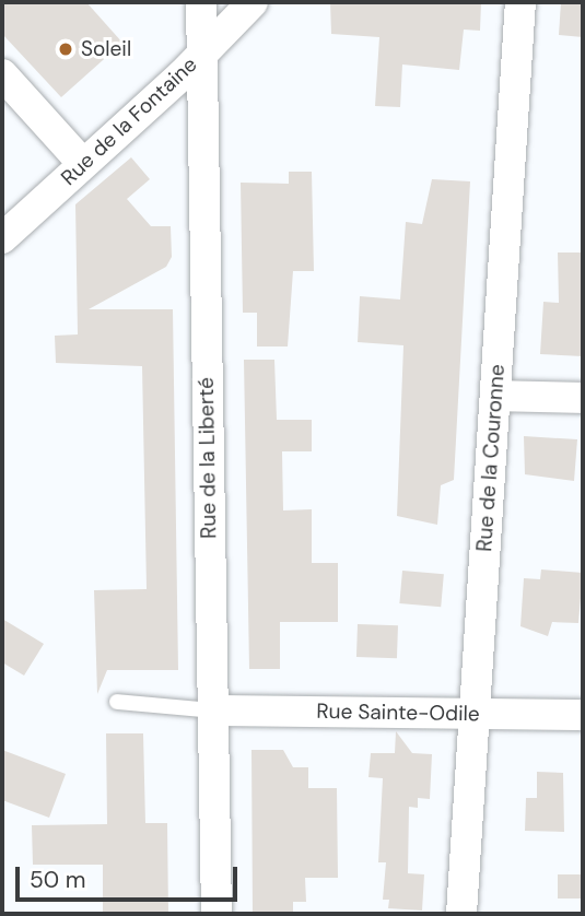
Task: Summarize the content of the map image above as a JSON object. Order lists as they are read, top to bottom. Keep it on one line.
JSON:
{"streets":{"street":["Rue de la Fontaine","Rue de la Liberté","Rue de la Couronne","Rue Sainte-Odile"]},"crossings":[["Rue de la Fontaine","Rue de la Liberté"],["Rue de la Liberté","Rue Sainte-Odile"],["Rue de la Couronne","Rue Sainte-Odile"]],"places":["Soleil"],"scale_bar":"50 m"}
